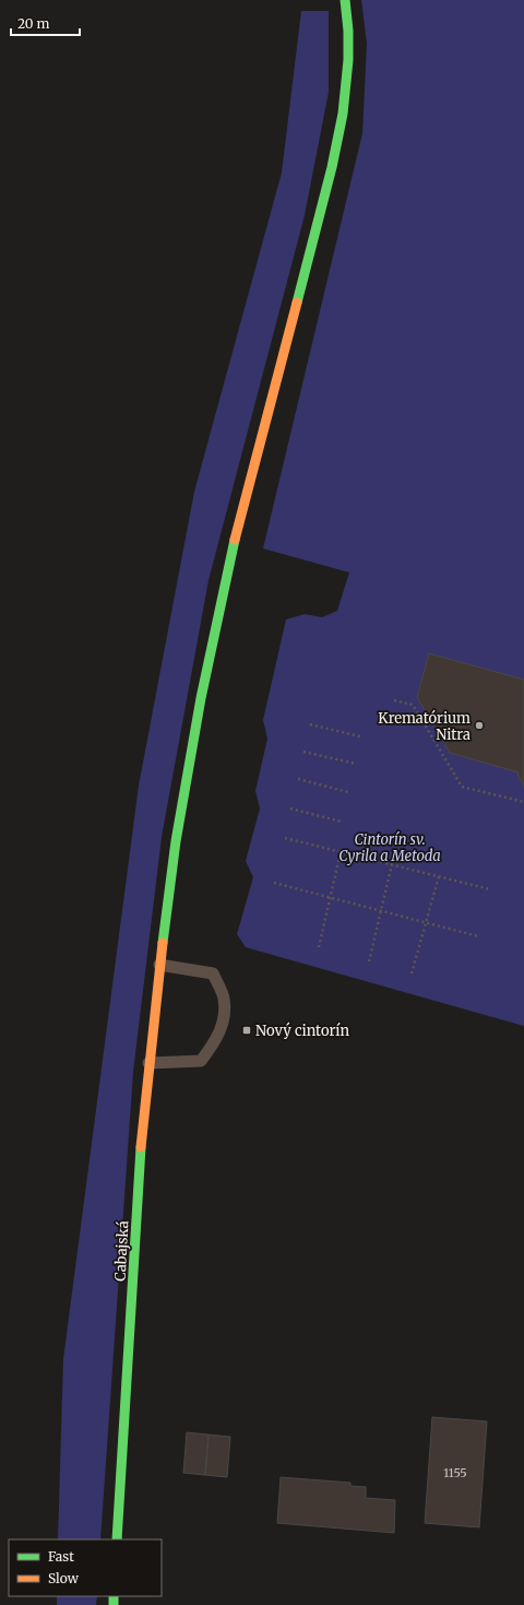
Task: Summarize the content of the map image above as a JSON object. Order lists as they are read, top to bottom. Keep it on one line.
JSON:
{"streets":{"main road":["Cabajská"]},"parks":["Cintorín sv. Cyrila a Metoda"],"places":{"other":["Krematórium Nitra"],"transit":["Nový cintorín"]},"house_numbers":["1155"],"legend":["Fast","Slow"],"scale_bar":"20 m"}
